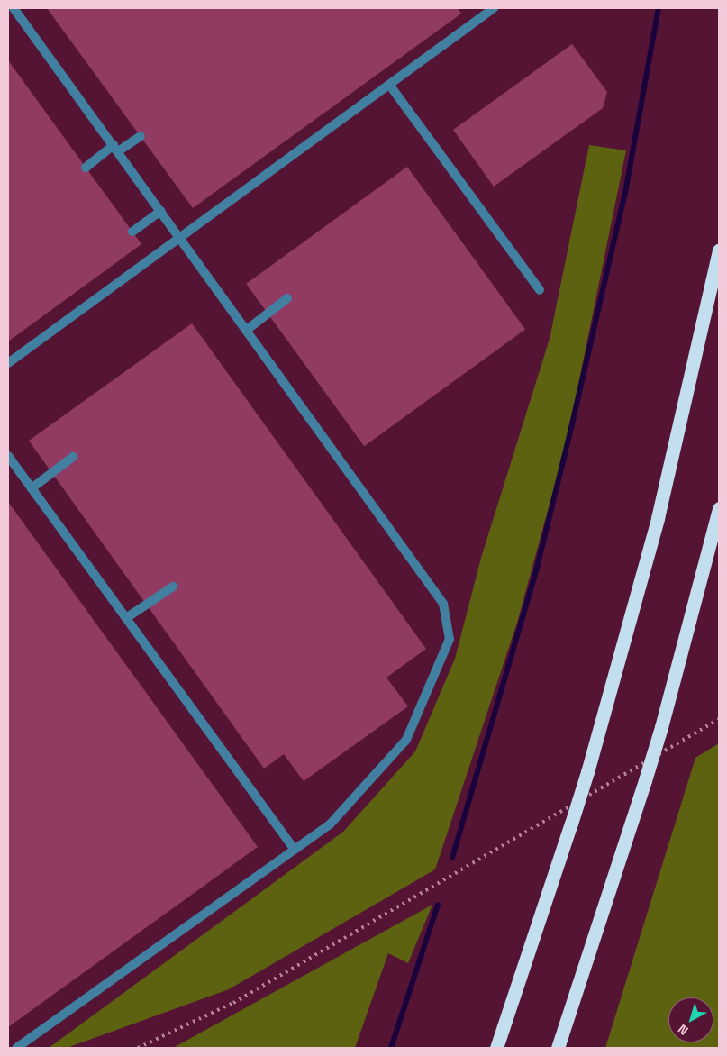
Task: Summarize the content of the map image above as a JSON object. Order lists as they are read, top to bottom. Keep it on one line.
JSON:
{"north":"bottom left"}
